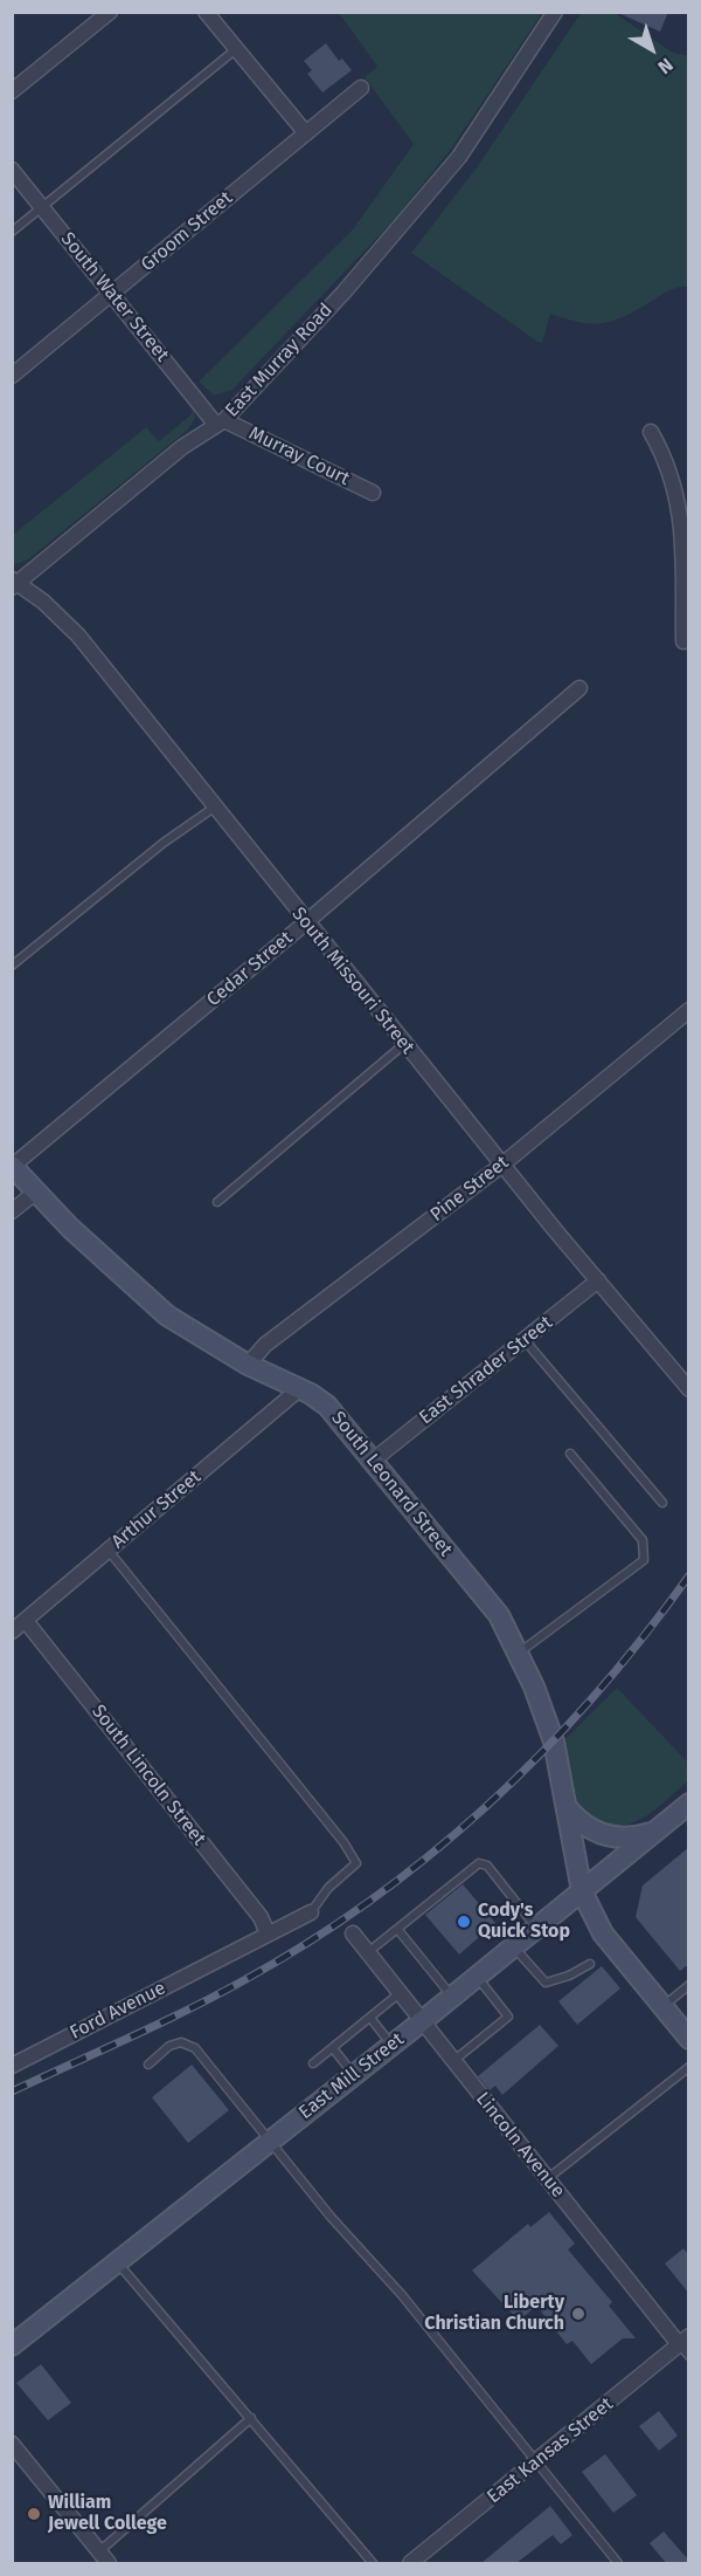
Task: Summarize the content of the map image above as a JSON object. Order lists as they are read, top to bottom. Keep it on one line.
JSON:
{"streets":{"main road":["South Leonard Street","East Mill Street"],"street":["Groom Street","South Water Street","East Murray Road","Murray Court","Cedar Street","South Missouri Street","Pine Street","East Shrader Street","Arthur Street","South Lincoln Street","Ford Avenue","Lincoln Avenue","East Kansas Street"]},"crossings":[["Groom Street","South Water Street"],["South Water Street","East Murray Road"],["South Water Street","Murray Court"],["East Murray Road","Murray Court"],["East Murray Road","South Missouri Street"],["Cedar Street","South Missouri Street"],["Cedar Street","South Leonard Street"],["South Missouri Street","Pine Street"],["South Missouri Street","East Shrader Street"],["Pine Street","South Leonard Street"],["East Shrader Street","South Leonard Street"],["South Leonard Street","Arthur Street"],["South Leonard Street","East Mill Street"],["Arthur Street","South Lincoln Street"],["South Lincoln Street","Ford Avenue"],["East Mill Street","Lincoln Avenue"],["Lincoln Avenue","East Kansas Street"]],"places":["Cody's Quick Stop","Liberty Christian Church","William Jewell College"],"north":"bottom right"}
